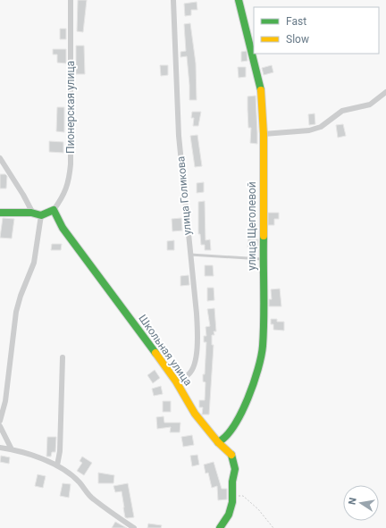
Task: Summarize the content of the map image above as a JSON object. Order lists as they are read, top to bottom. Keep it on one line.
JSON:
{"streets":{"street":["Пионерская улица","улица Голикова","улица Щеголевой","Школьная улица"]},"crossings":[["Пионерская улица","Школьная улица"],["улица Голикова","Школьная улица"],["улица Щеголевой","Школьная улица"]],"legend":["Fast","Slow"],"north":"left"}
